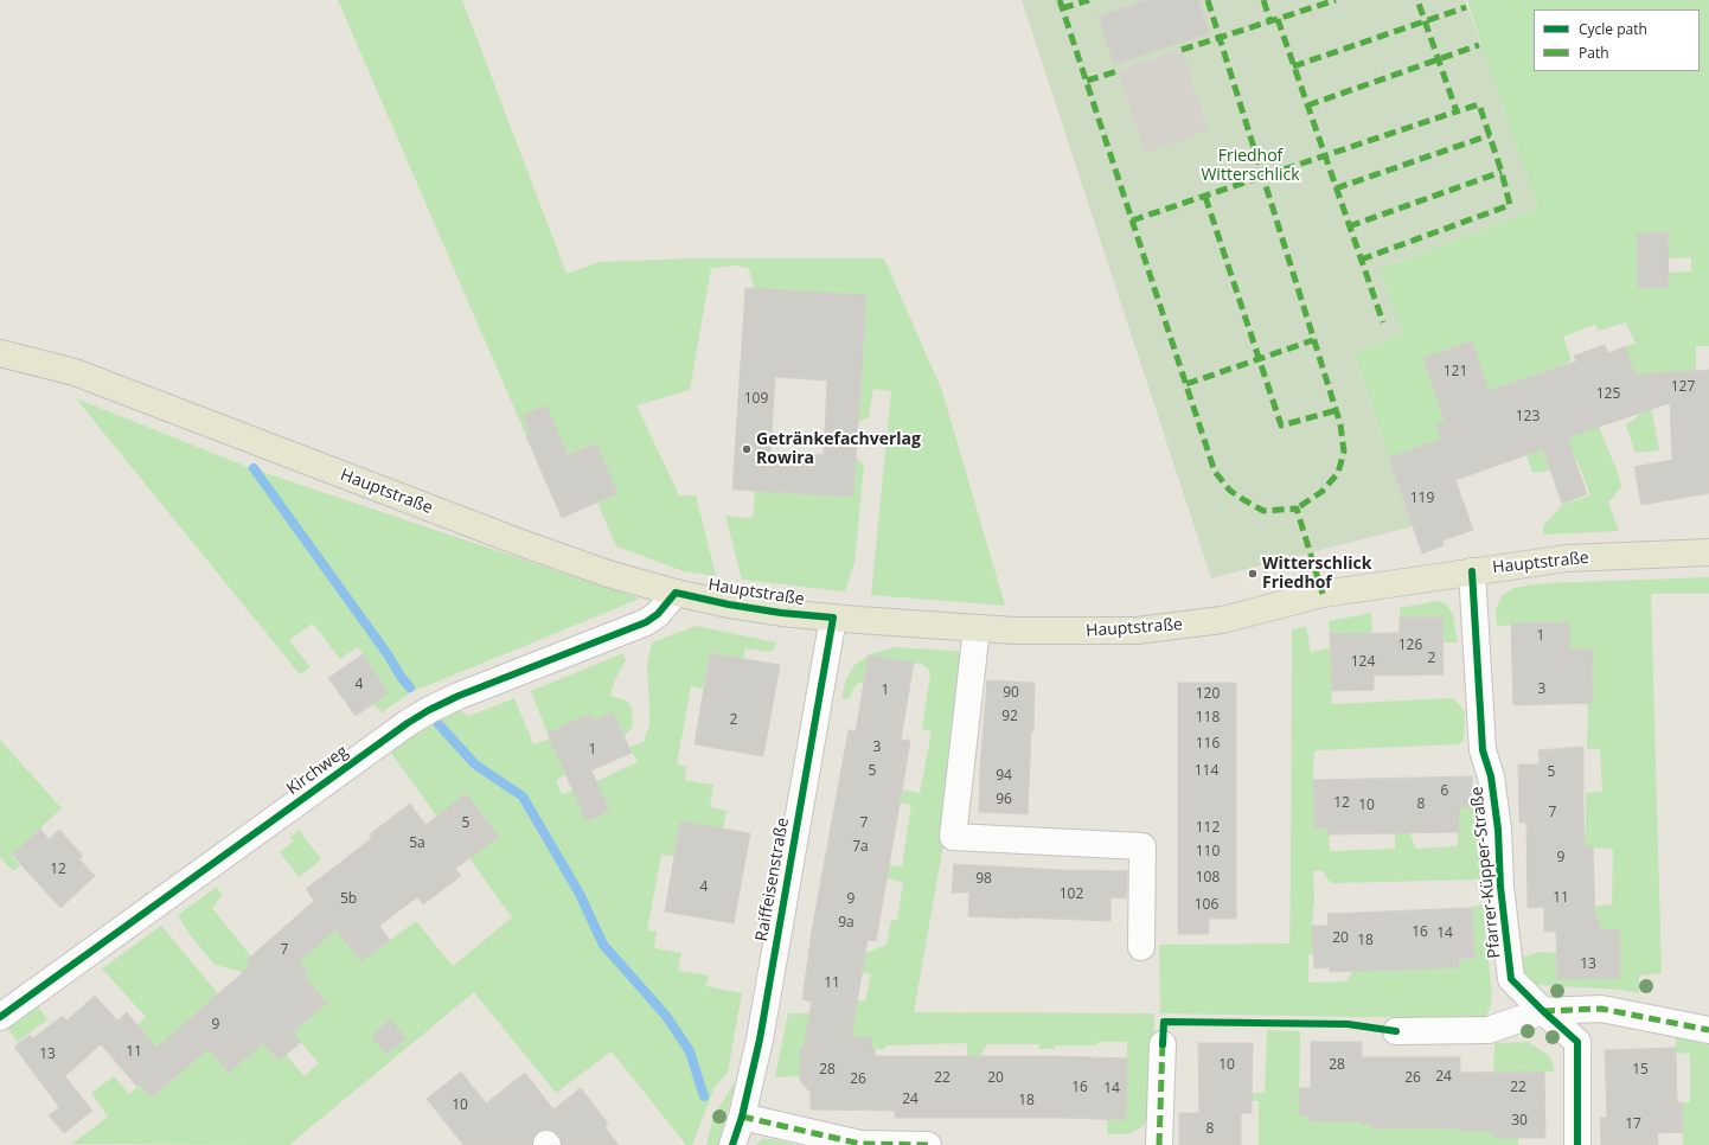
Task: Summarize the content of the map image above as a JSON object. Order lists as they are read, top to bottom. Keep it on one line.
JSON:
{"streets":{"main road":["Hauptstraße"],"street":["Kirchweg","Pfarrer-Küpper-Straße","Raiffeisenstraße"]},"crossings":[["Hauptstraße","Kirchweg"],["Hauptstraße","Pfarrer-Küpper-Straße"],["Hauptstraße","Raiffeisenstraße"]],"parks":["Friedhof Witterschlick"],"places":["Getränkefachverlag Rowira","Witterschlick Friedhof"],"house_numbers":["121","127","125","109","123","119","1","126","2","124","4","3","1","90","120","92","118","2","116","3","1","5","114","5","94","6","96","12","8","10","7","5","7","112","5a","7a","110","9","12","108","98","4","102","11","5b","9","106","9a","16","14","20","18","7","13","11","9","11","13","10","28","28","15","24","22","20","26","26","16","22","14","24","18","10","30","17","8"],"legend":["Cycle path","Path"]}
